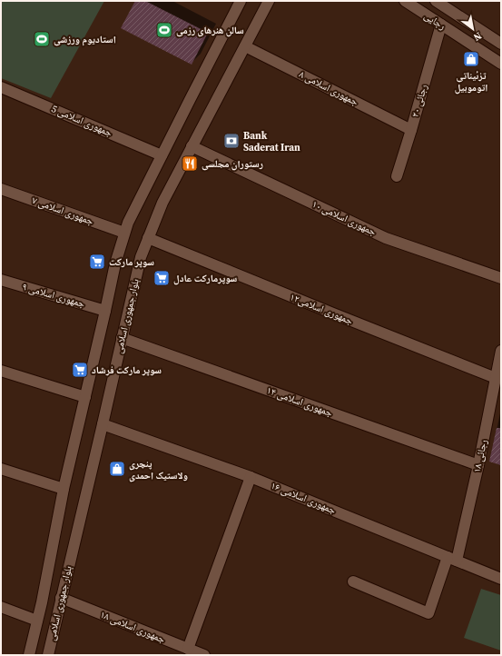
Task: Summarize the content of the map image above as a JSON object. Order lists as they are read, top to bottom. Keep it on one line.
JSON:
{"streets":{"street":["رجایی","جمهوری اسلامی ۸","رجائی ۲۰","جمهوری اسلامی 5","جمهوری اسلامی ۷","جمهوری اسلامی ۱۰","جمهوری اسلامی ۹","جمهوری اسلامی۱۲","بلوار جمهوری اسلامی","جمهوری اسلامی ۱۴","رجائی ۱۸","جمهوری اسلامی ۱۶","جمهوری اسلامی ۱۸"]},"crossings":[["رجایی","رجائی ۲۰"],["جمهوری اسلامی ۸","رجائی ۲۰"],["جمهوری اسلامی ۸","بلوار جمهوری اسلامی"],["جمهوری اسلامی 5","بلوار جمهوری اسلامی"],["جمهوری اسلامی ۷","بلوار جمهوری اسلامی"],["جمهوری اسلامی ۱۰","بلوار جمهوری اسلامی"],["جمهوری اسلامی ۹","بلوار جمهوری اسلامی"],["جمهوری اسلامی۱۲","بلوار جمهوری اسلامی"],["جمهوری اسلامی۱۲","رجائی ۱۸"],["بلوار جمهوری اسلامی","جمهوری اسلامی ۱۴"],["بلوار جمهوری اسلامی","جمهوری اسلامی ۱۶"],["بلوار جمهوری اسلامی","جمهوری اسلامی ۱۸"],["جمهوری اسلامی ۱۴","رجائی ۱۸"],["رجائی ۱۸","جمهوری اسلامی ۱۶"]],"places":{"sports":["سالن هنرهای رزمی","استادیوم ورزشی"],"shop":["تزئیناتی اتوموبیل","پنچری ولاستیک احمدی"],"bank":["Bank Saderat Iran"],"restaurant":["رستوران مجلسی"],"supermarket":["سوپر مارکت","سوپرمارکت عادل","سوپر مارکت فرشاد"]},"north":"bottom right"}
